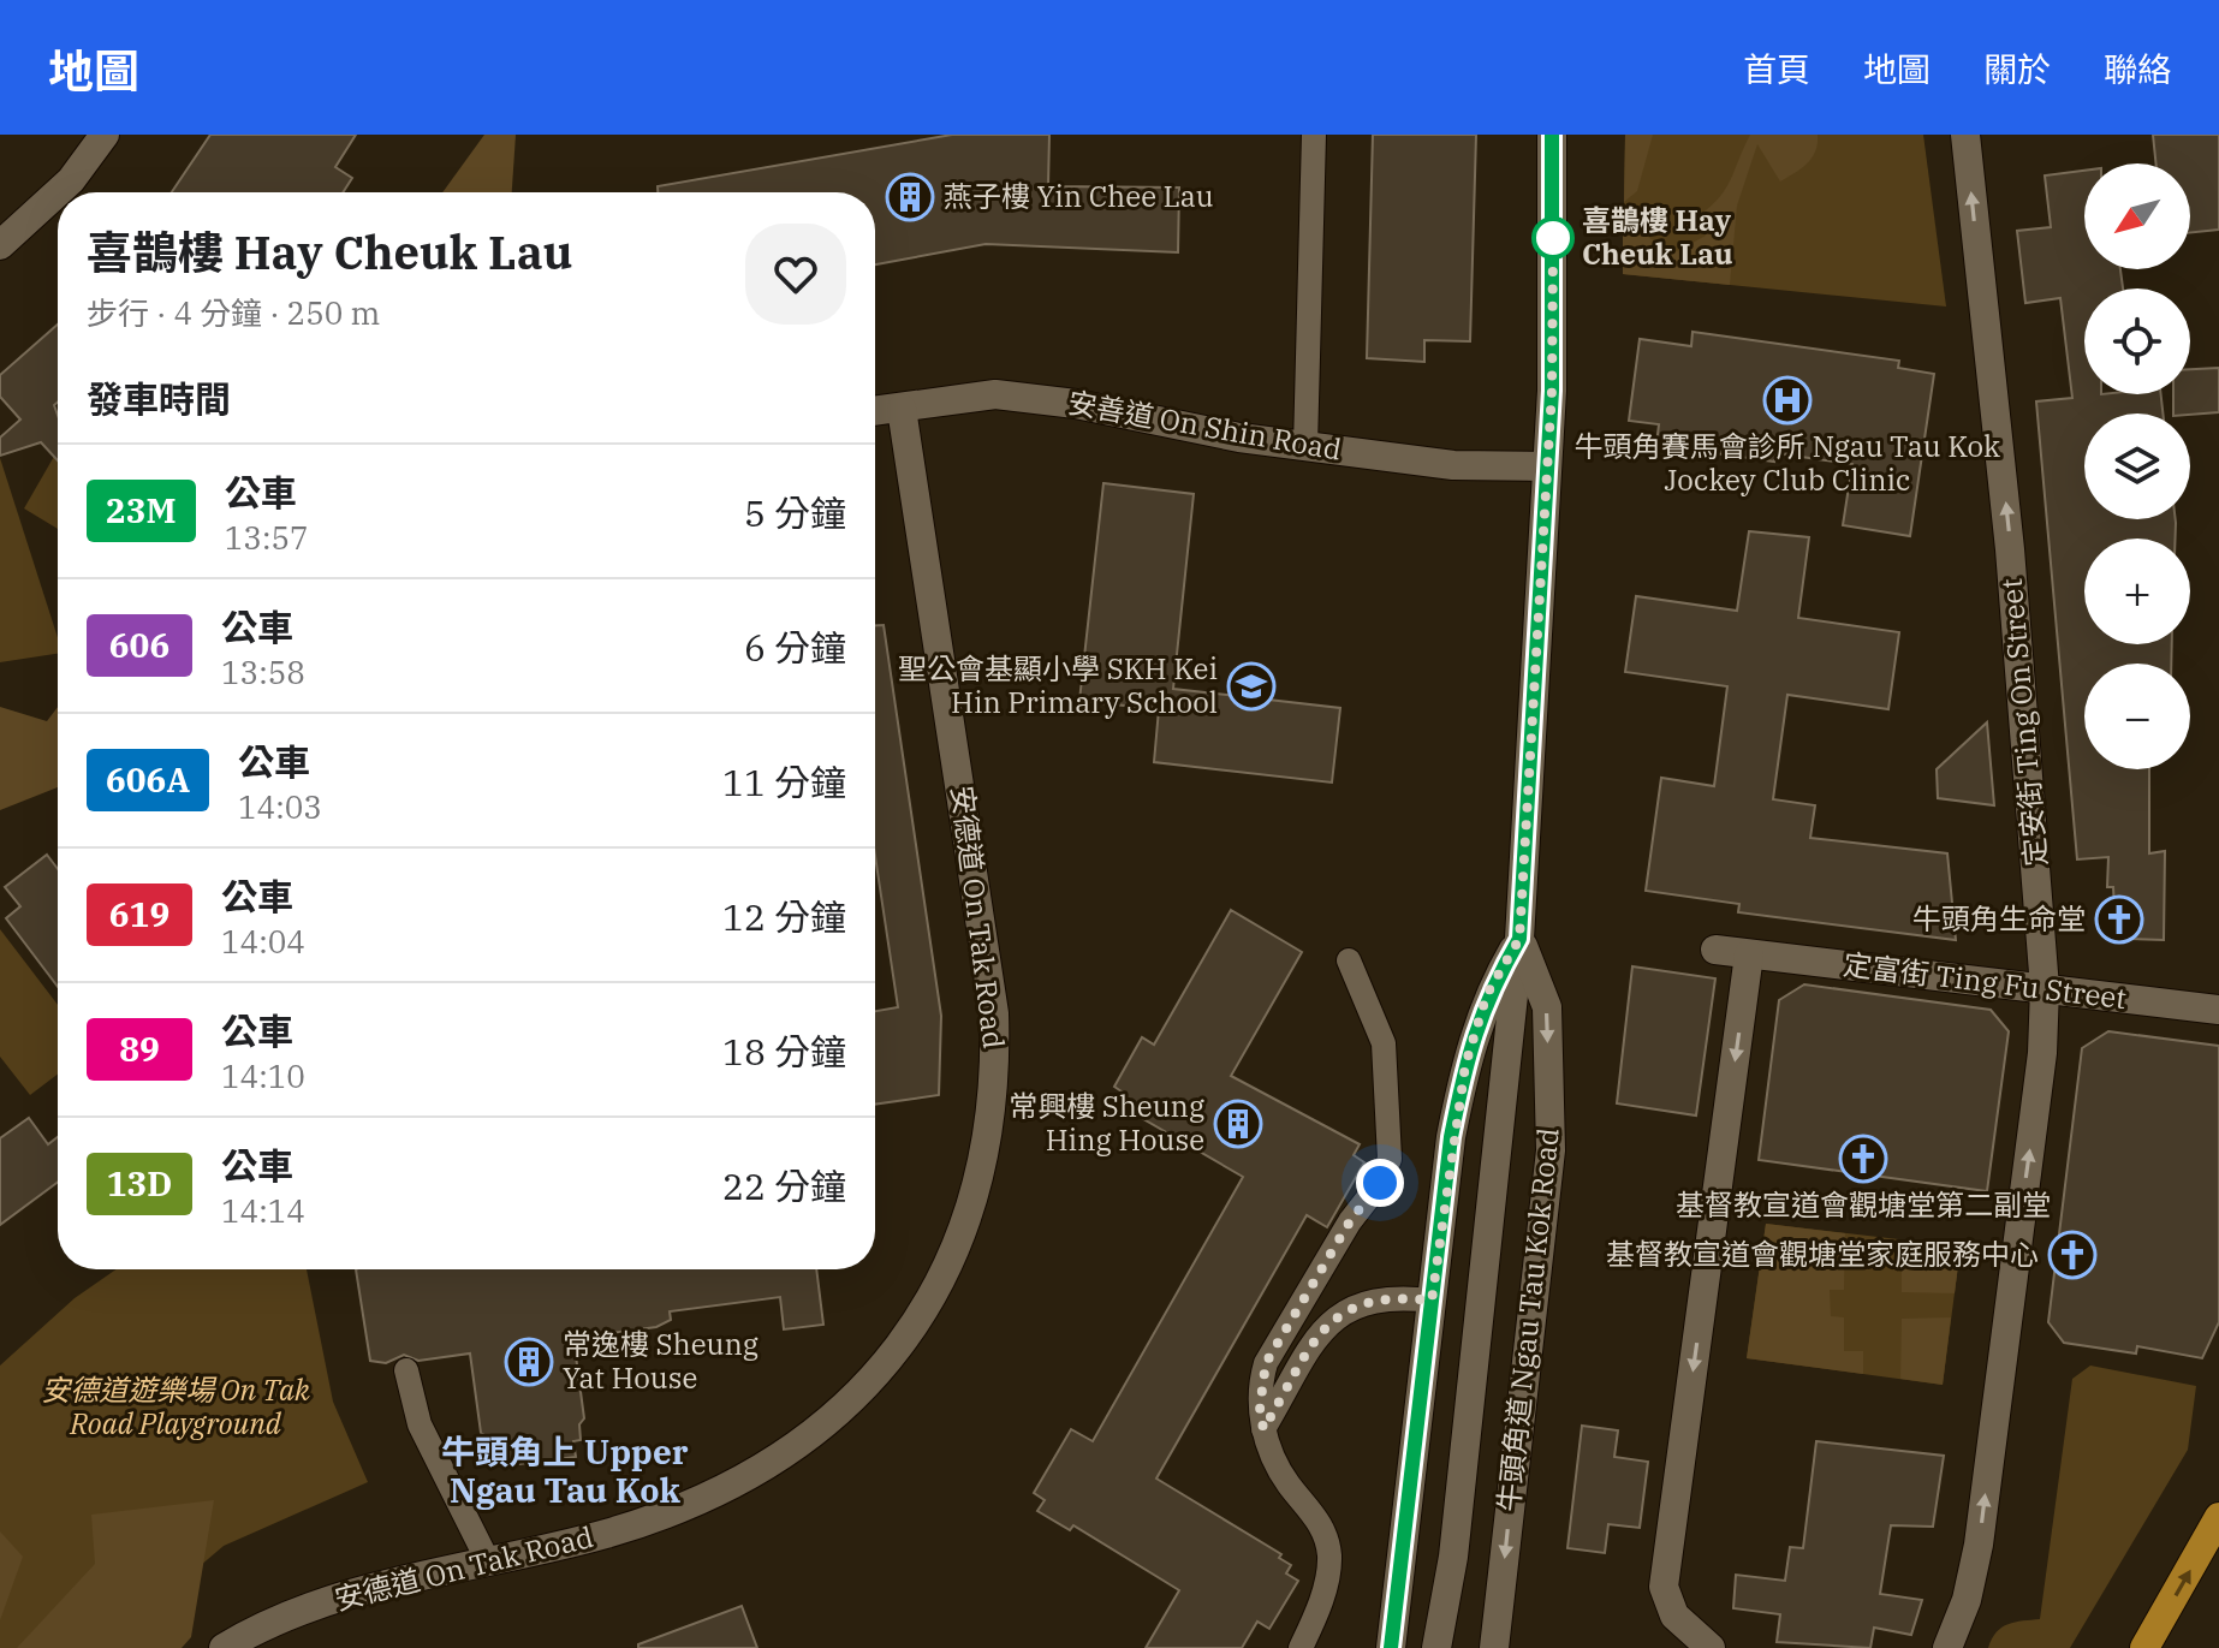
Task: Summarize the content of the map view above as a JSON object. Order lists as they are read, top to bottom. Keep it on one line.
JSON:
{"streets":{"street":["安善道 On Shin Road","定安街 Ting On Street","安德道 On Tak Road","定富街 Ting Fu Street","牛頭角道 Ngau Tau Kok Road"]},"crossings":[["安善道 On Shin Road","安德道 On Tak Road"],["安善道 On Shin Road","牛頭角道 Ngau Tau Kok Road"],["定安街 Ting On Street","定富街 Ting Fu Street"]],"one_way":["定安街 Ting On Street"],"districts":["牛頭角上 Upper Ngau Tau Kok"],"parks":["安德道遊樂場 On Tak Road Playground"],"places":{"building":["燕子樓 Yin Chee Lau","常興樓 Sheung Hing House","常逸樓 Sheung Yat House"],"other":["喜鵲樓 Hay Cheuk Lau"],"hospital":["牛頭角賽馬會診所 Ngau Tau Kok Jockey Club Clinic"],"school or university":["聖公會基顯小學 SKH Kei Hin Primary School"],"church":["牛頭角生命堂","基督教宣道會觀塘堂第二副堂","基督教宣道會觀塘堂家庭服務中心"]},"lines":["bus line 23M"],"north":"bottom left","page":{"header":"地圖","nav":["首頁","地圖","關於","聯絡"],"map_buttons":["+","−"],"heading":[["喜鵲樓 Hay Cheuk Lau","步行 · 4 分鐘 · 250 m"],"發車時間"],"list":[{"mark":"23M","name":"公車","note":"13:57","value":"5 分鐘"},{"mark":"606","name":"公車","note":"13:58","value":"6 分鐘"},{"mark":"606A","name":"公車","note":"14:03","value":"11 分鐘"},{"mark":"619","name":"公車","note":"14:04","value":"12 分鐘"},{"mark":"89","name":"公車","note":"14:10","value":"18 分鐘"},{"mark":"13D","name":"公車","note":"14:14","value":"22 分鐘"}]}}
